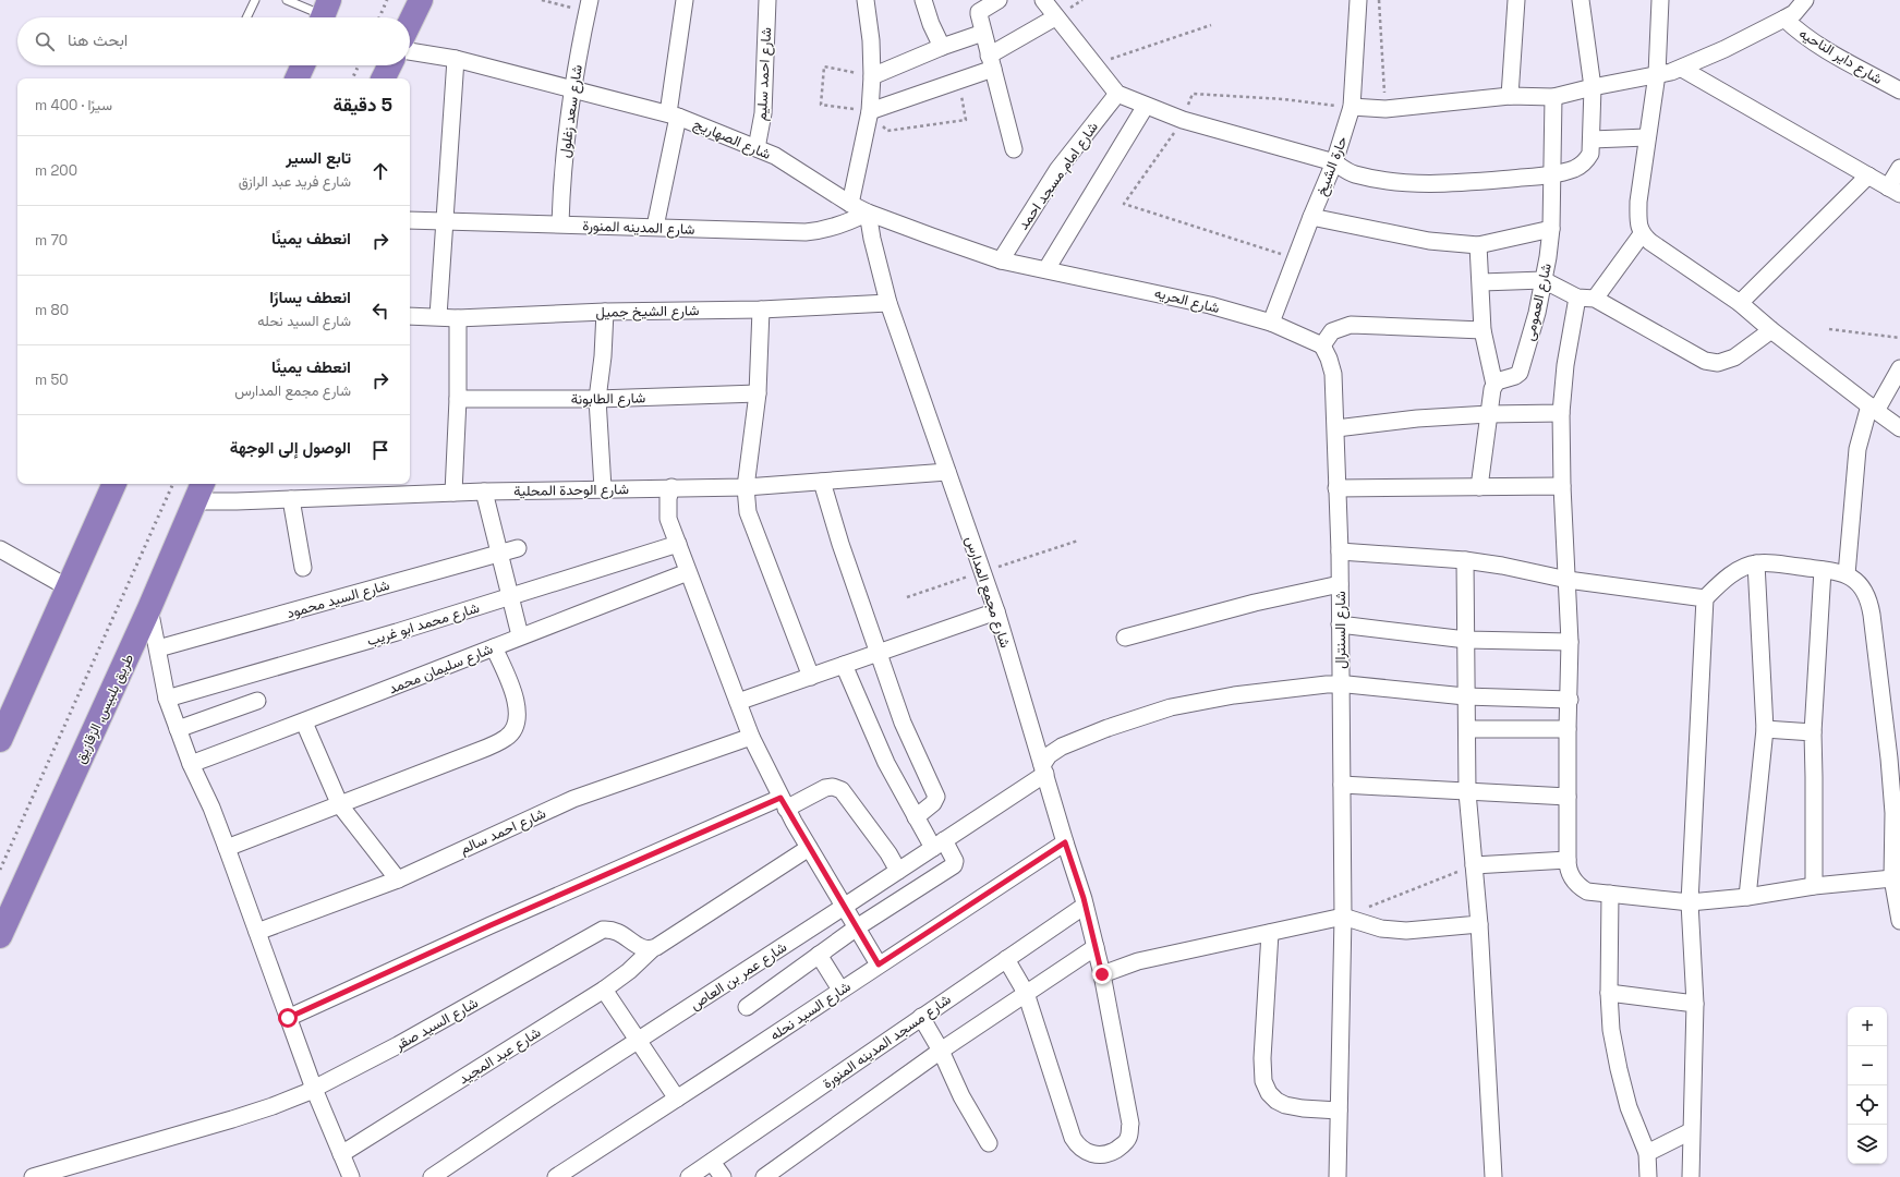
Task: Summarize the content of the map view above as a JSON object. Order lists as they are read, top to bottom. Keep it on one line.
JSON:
{"streets":{"highway":["طريق بلبيس, الزقازيق"],"street":["شارع داير الناحيه","شارع احمد سليم","شارع سعد زغلول","شارع الصهاريج","حارة الشيخ","شارع امام مسجد احمد","شارع المدينه المنورة","شارع الحريه","شارع العمومى","شارع الشيخ جميل","شارع الطابونة","شارع الوحدة المحلية","شارع مجمع المدارس","شارع السيد محمود","شارع محمد ابو غريب","شارع السنترال","شارع سليمان محمد","شارع احمد سالم","شارع عمر بن العاص","شارع السيد نحله","شارع السيد صقر","شارع مسجد المدينه المنورة","شارع عبد المجيد"]},"crossings":[["شارع احمد سليم","شارع الصهاريج"],["شارع سعد زغلول","شارع الصهاريج"],["شارع سعد زغلول","شارع المدينه المنورة"],["شارع الصهاريج","شارع امام مسجد احمد"],["شارع الصهاريج","شارع المدينه المنورة"],["شارع الصهاريج","شارع الحريه"],["شارع الصهاريج","شارع مجمع المدارس"],["حارة الشيخ","شارع الحريه"],["شارع المدينه المنورة","شارع مجمع المدارس"],["شارع الحريه","شارع السنترال"],["شارع الشيخ جميل","شارع مجمع المدارس"],["شارع الوحدة المحلية","شارع مجمع المدارس"],["شارع الوحدة المحلية","طريق بلبيس, الزقازيق"],["شارع مجمع المدارس","شارع عمر بن العاص"],["شارع مجمع المدارس","شارع السيد نحله"],["شارع مجمع المدارس","شارع مسجد المدينه المنورة"],["شارع السنترال","شارع عمر بن العاص"],["شارع السيد صقر","شارع عبد المجيد"]],"page":{"search":"ابحث هنا","heading":["5 دقيقة","سيرًا · 400 m"],"list":[["تابع السير","شارع فريد عبد الرازق","200 m"],["انعطف يمينًا","70 m"],["انعطف يسارًا","شارع السيد نحله","80 m"],["انعطف يمينًا","شارع مجمع المدارس","50 m"],"الوصول إلى الوجهة"],"map_buttons":["+","−"]}}
